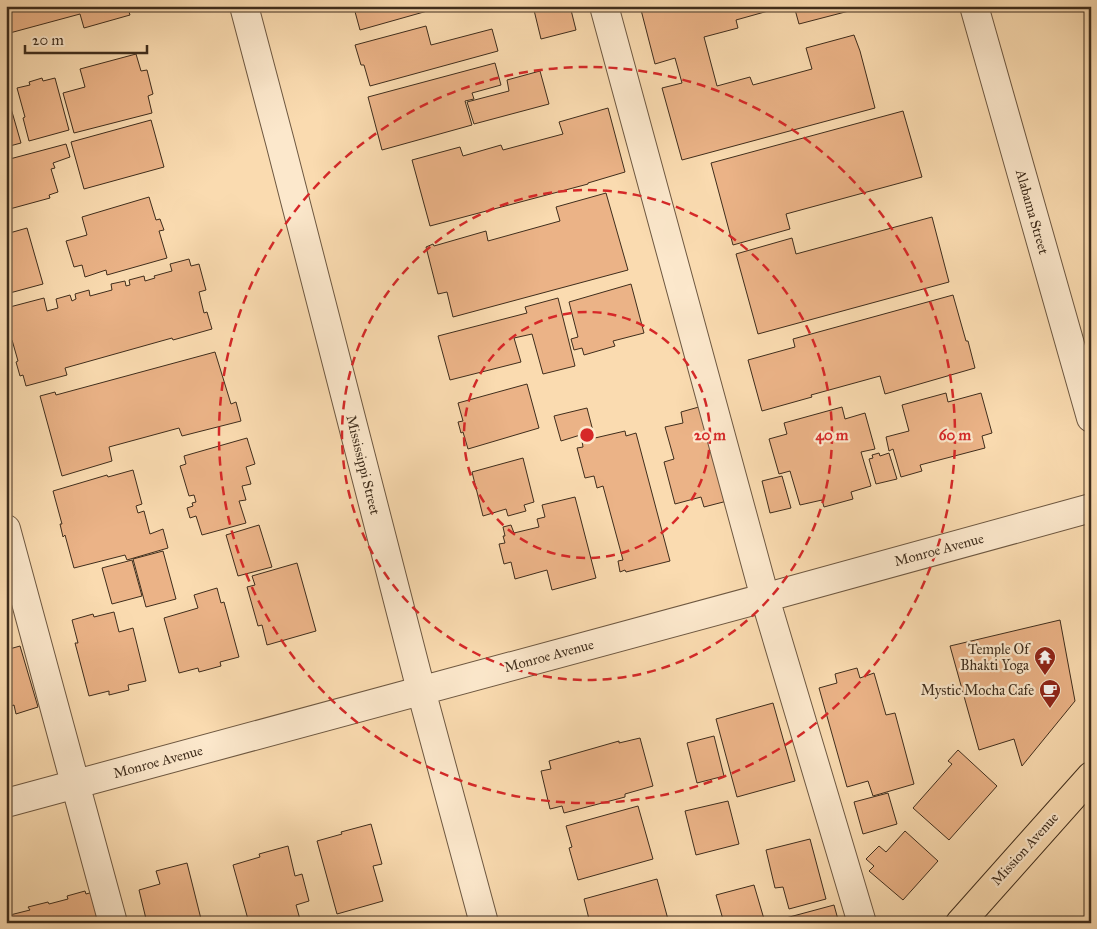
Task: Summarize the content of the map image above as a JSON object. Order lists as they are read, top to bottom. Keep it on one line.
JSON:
{"streets":{"main road":["Mission Avenue"],"street":["Alabama Street","Mississippi Street","Monroe Avenue"]},"crossings":[["Mississippi Street","Monroe Avenue"]],"places":{"temple":["Temple Of Bhakti Yoga"],"cafe":["Mystic Mocha Cafe"]},"scale_bar":"20 m","rings":["20 m","40 m","60 m"]}
